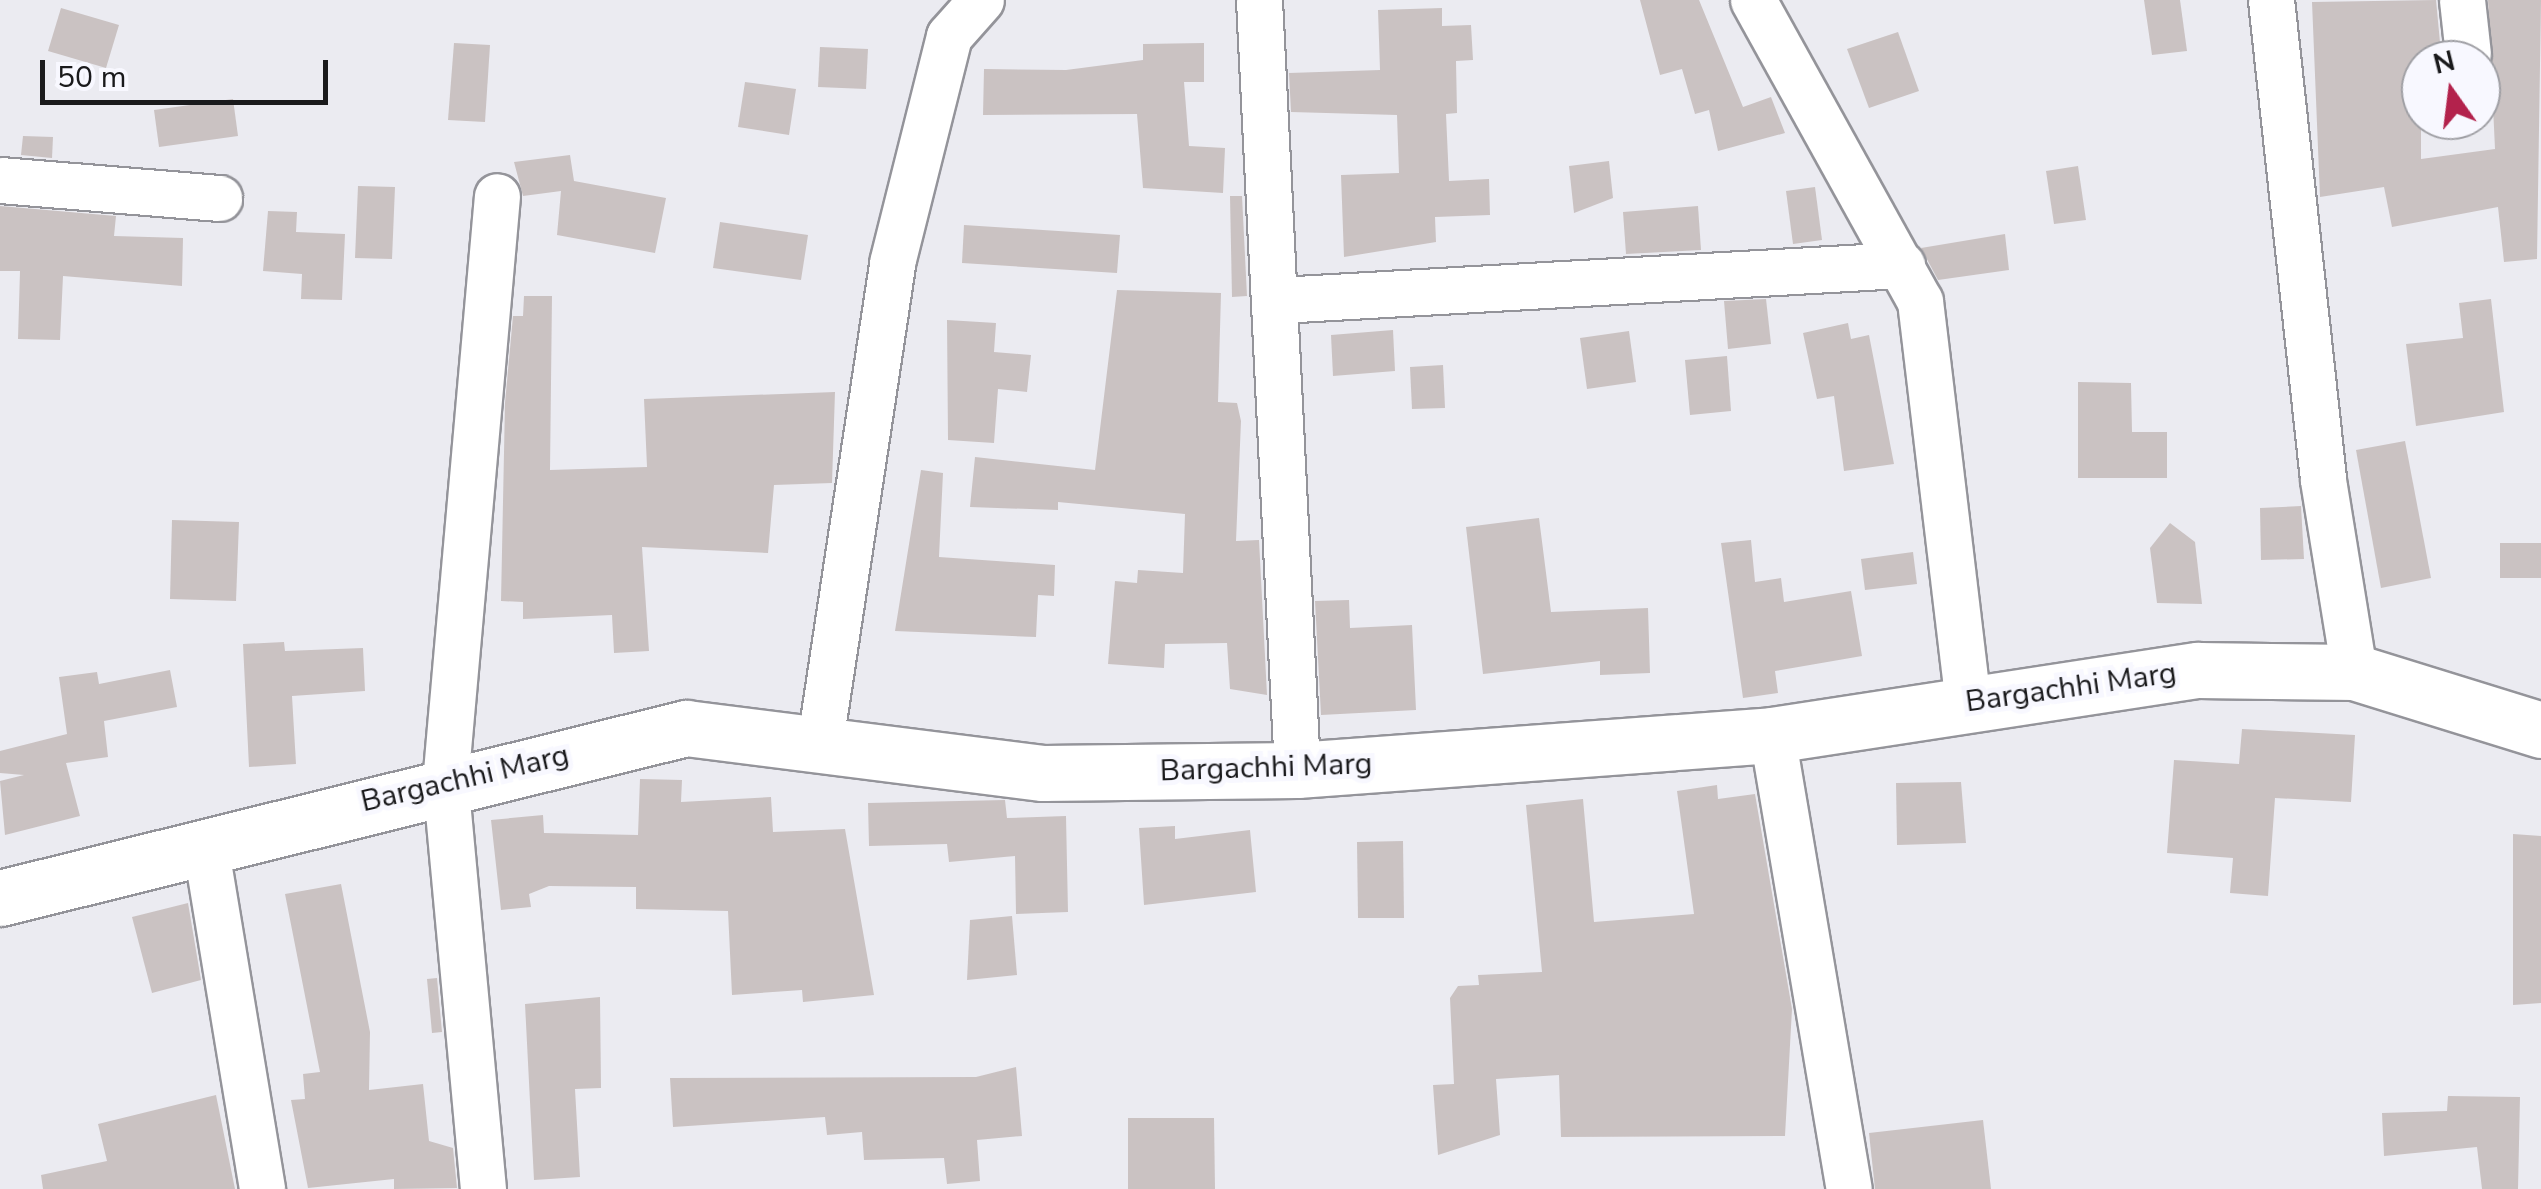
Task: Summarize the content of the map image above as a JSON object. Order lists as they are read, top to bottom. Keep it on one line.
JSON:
{"streets":{"street":["Bargachhi Marg"]},"scale_bar":"50 m","north":"top"}
